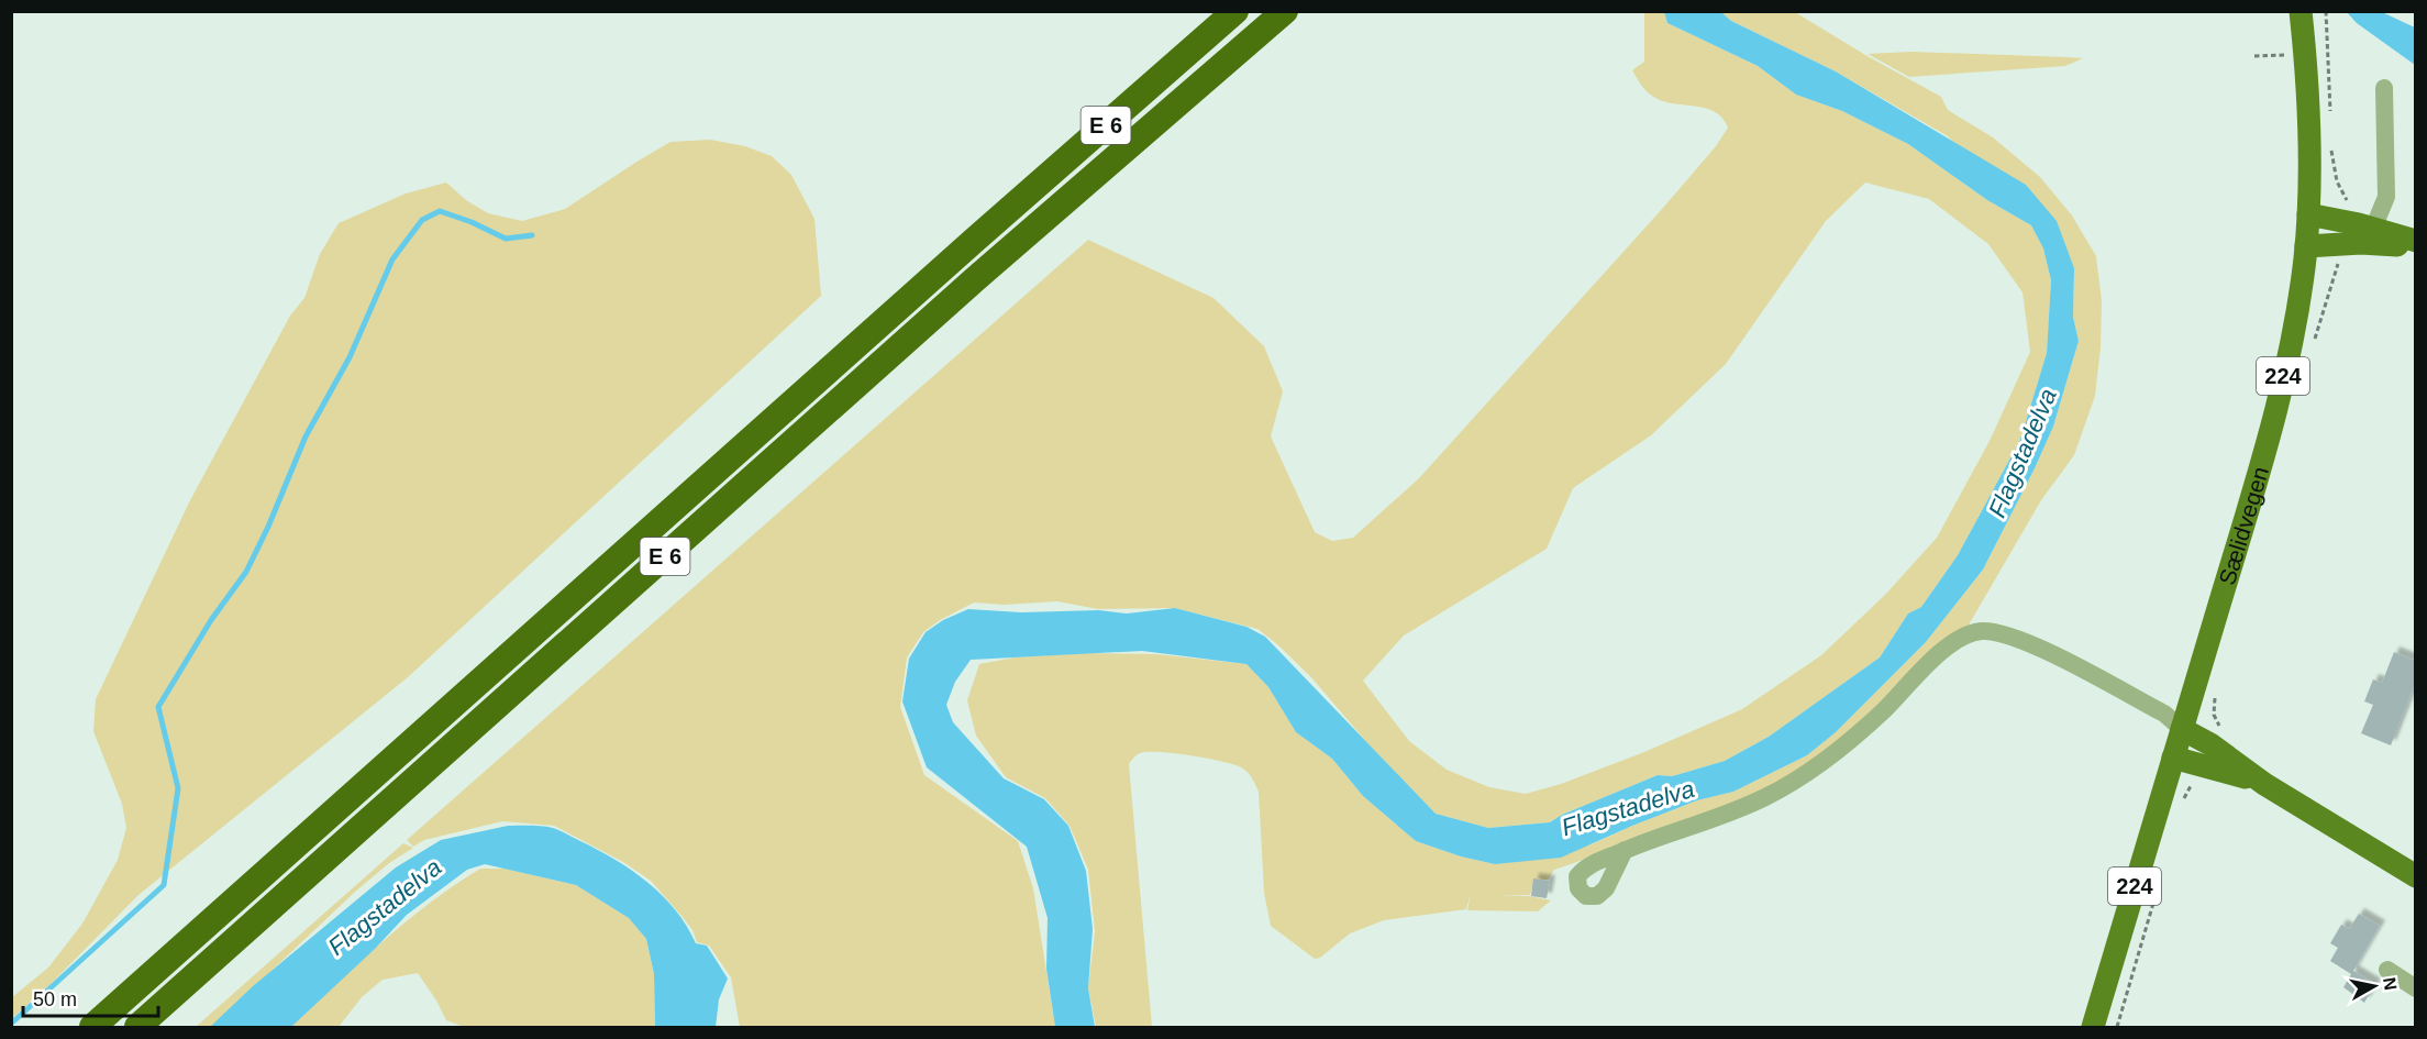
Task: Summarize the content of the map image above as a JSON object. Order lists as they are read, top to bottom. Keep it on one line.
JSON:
{"streets":{"highway":["E 6"],"main road":["224","Sælidvegen"]},"water":["Flagstadelva"],"scale_bar":"50 m","north":"right"}
